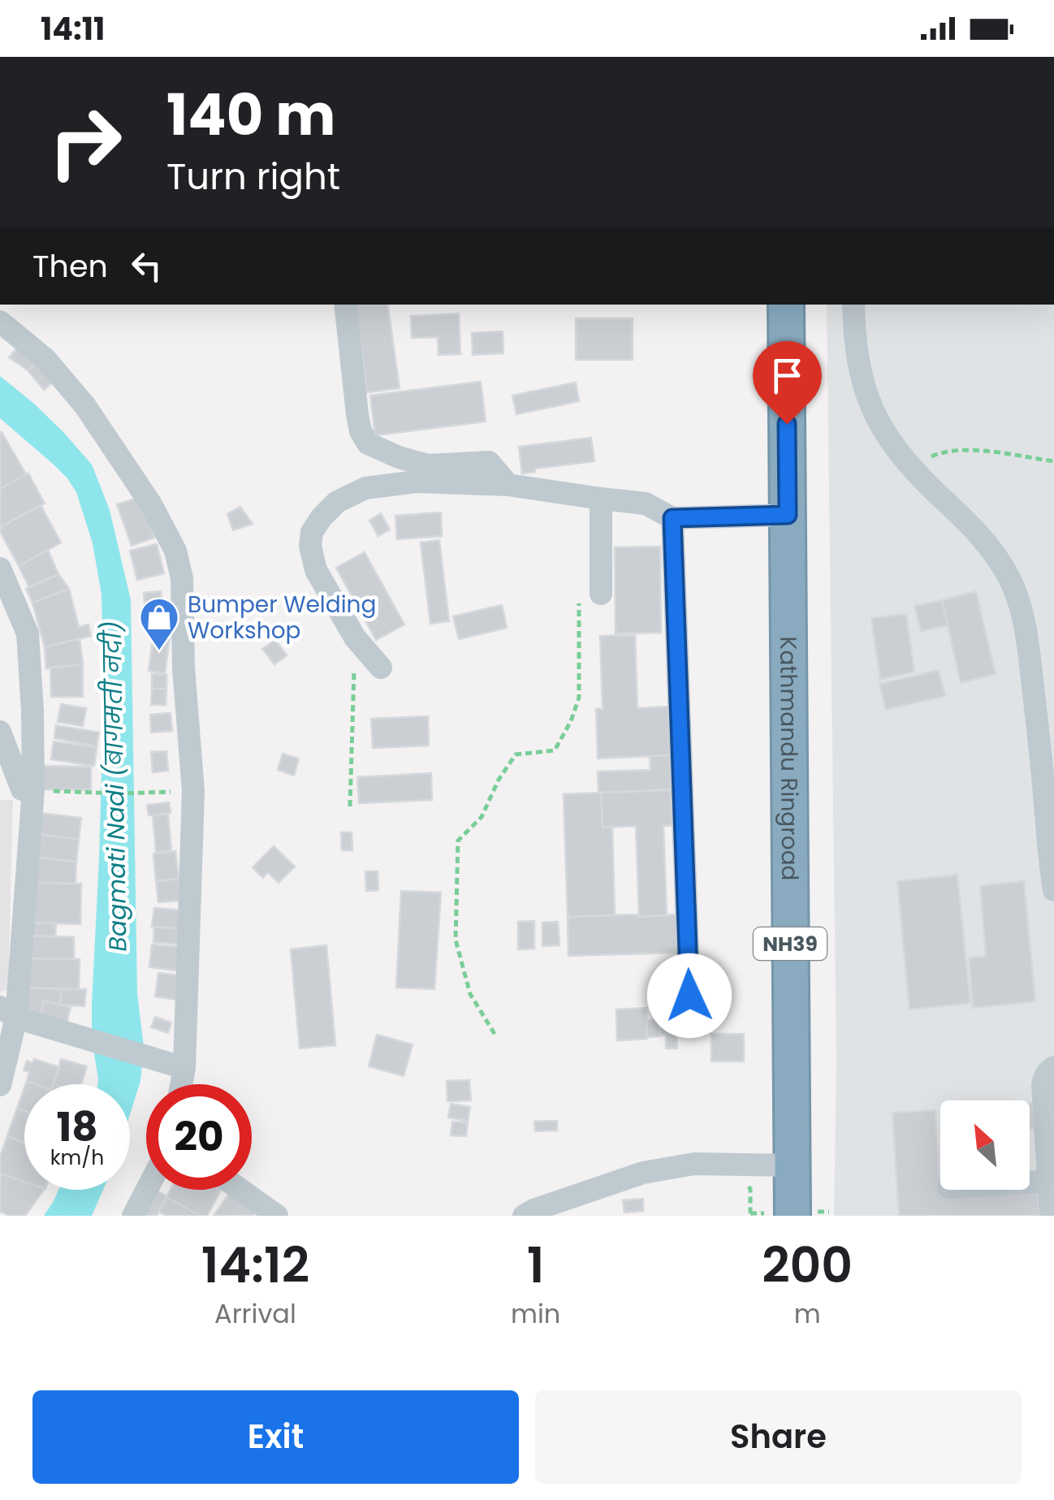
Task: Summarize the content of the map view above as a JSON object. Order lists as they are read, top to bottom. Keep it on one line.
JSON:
{"streets":{"highway":["Kathmandu Ringroad","NH39"]},"water":["Bagmati Nadi (बागमती नदी)"],"places":{"shop":["Bumper Welding Workshop"]},"north":"top left","page":{"status":"14:11","turn":["140 m","Turn right"],"then":"Then","speed":"18 km/h","limit":"20","eta":["14:12","Arrival","1","min","200","m"],"buttons":["Exit","Share"]}}
